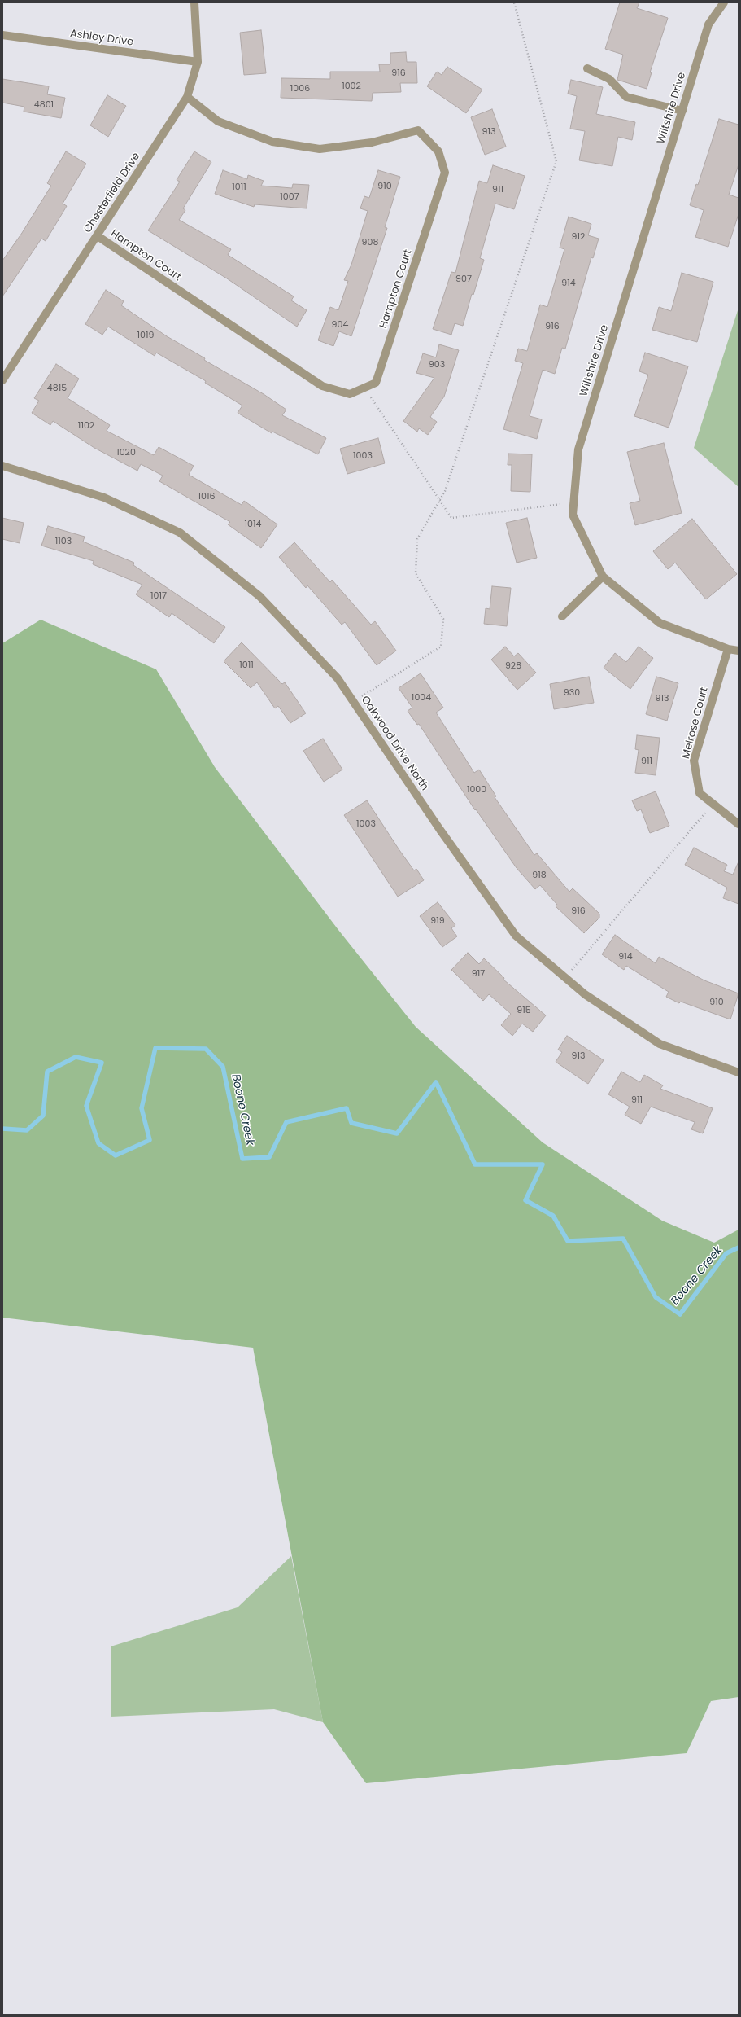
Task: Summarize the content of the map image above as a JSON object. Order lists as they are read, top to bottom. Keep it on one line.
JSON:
{"streets":{"street":["Ashley Drive","Wiltshire Drive","Chesterfield Drive","Hampton Court","Melrose Court","Oakwood Drive North"]},"crossings":[["Ashley Drive","Chesterfield Drive"],["Wiltshire Drive","Melrose Court"],["Chesterfield Drive","Hampton Court"]],"water":["Boone Creek"],"house_numbers":["916","1002","1006","4801","913","910","1011","911","1007","912","908","907","914","904","916","1019","903","4815","1102","1020","1003","1016","1014","1103","1017","1011","928","930","1004","913","911","1000","1003","918","916","919","914","917","910","915","913","911"]}
